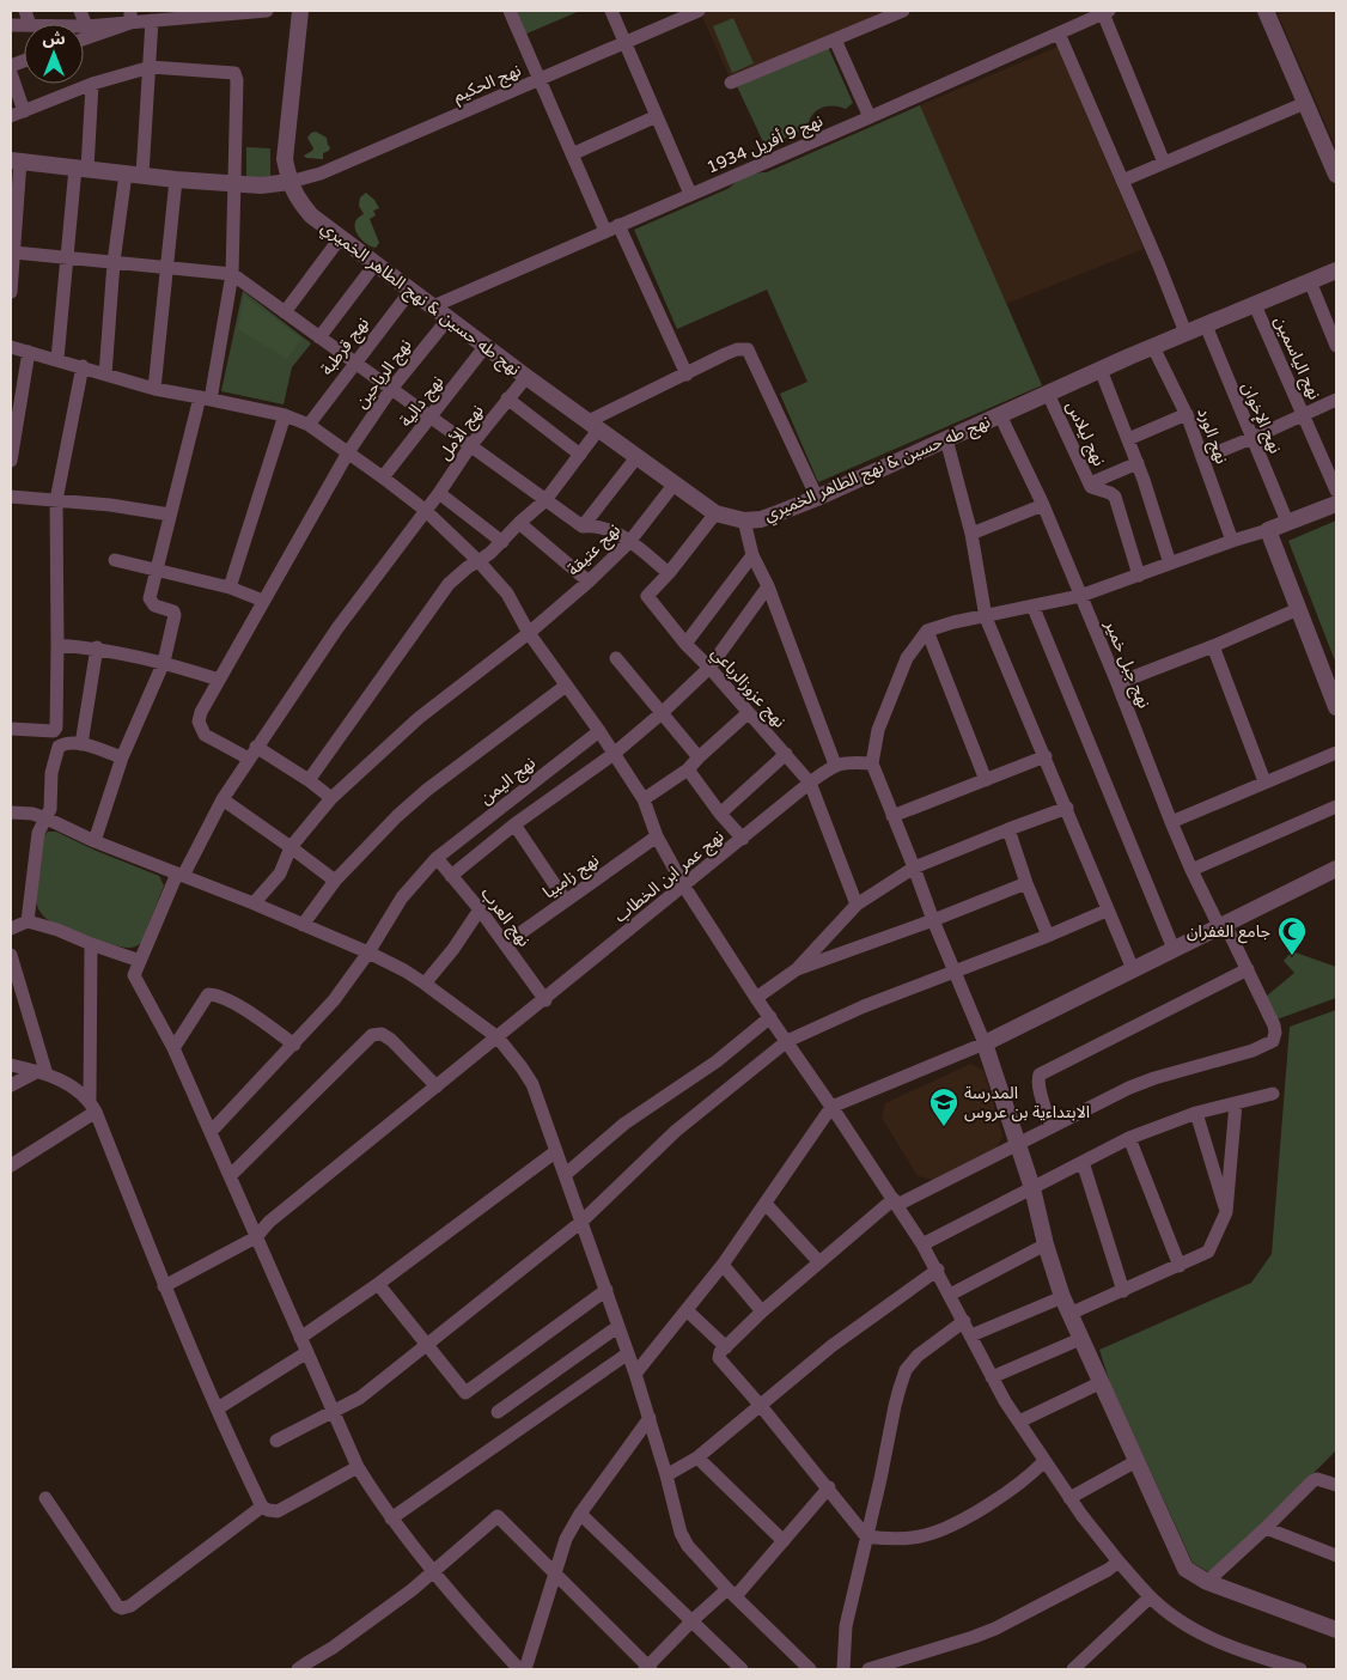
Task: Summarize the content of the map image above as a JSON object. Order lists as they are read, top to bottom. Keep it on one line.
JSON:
{"streets":{"street":["نهج الحكيم","نهج 9 أفريل 1934","نهج طه حسين & نهج الطاهر الخميري","نهج قرطبة","نهج الياسمين","نهج الرياحين","نهج دالية","نهج الإخوان","نهج الأمل","نهج ليلاس","نهج الورد","نهج عتيقة","نهج جبل خمير","نهج عزوزالرباعي","نهج اليمن","نهج زامبيا","نهج عمر ابن الخطاب","نهج العرب"]},"crossings":[["نهج الحكيم","نهج طه حسين & نهج الطاهر الخميري"],["نهج 9 أفريل 1934","نهج طه حسين & نهج الطاهر الخميري"],["نهج طه حسين & نهج الطاهر الخميري","نهج قرطبة"],["نهج طه حسين & نهج الطاهر الخميري","نهج الياسمين"],["نهج طه حسين & نهج الطاهر الخميري","نهج الرياحين"],["نهج طه حسين & نهج الطاهر الخميري","نهج دالية"],["نهج طه حسين & نهج الطاهر الخميري","نهج الإخوان"],["نهج طه حسين & نهج الطاهر الخميري","نهج الأمل"],["نهج طه حسين & نهج الطاهر الخميري","نهج ليلاس"],["نهج طه حسين & نهج الطاهر الخميري","نهج الورد"],["نهج طه حسين & نهج الطاهر الخميري","نهج عتيقة"],["نهج طه حسين & نهج الطاهر الخميري","نهج جبل خمير"],["نهج طه حسين & نهج الطاهر الخميري","نهج عزوزالرباعي"],["نهج الرياحين","نهج الأمل"],["نهج عزوزالرباعي","نهج عمر ابن الخطاب"],["نهج اليمن","نهج العرب"],["نهج زامبيا","نهج العرب"],["نهج عمر ابن الخطاب","نهج العرب"]],"places":{"mosque":["جامع الغفران"],"school or university":["المدرسة الابتداءية بن عروس"]},"north":"top"}
